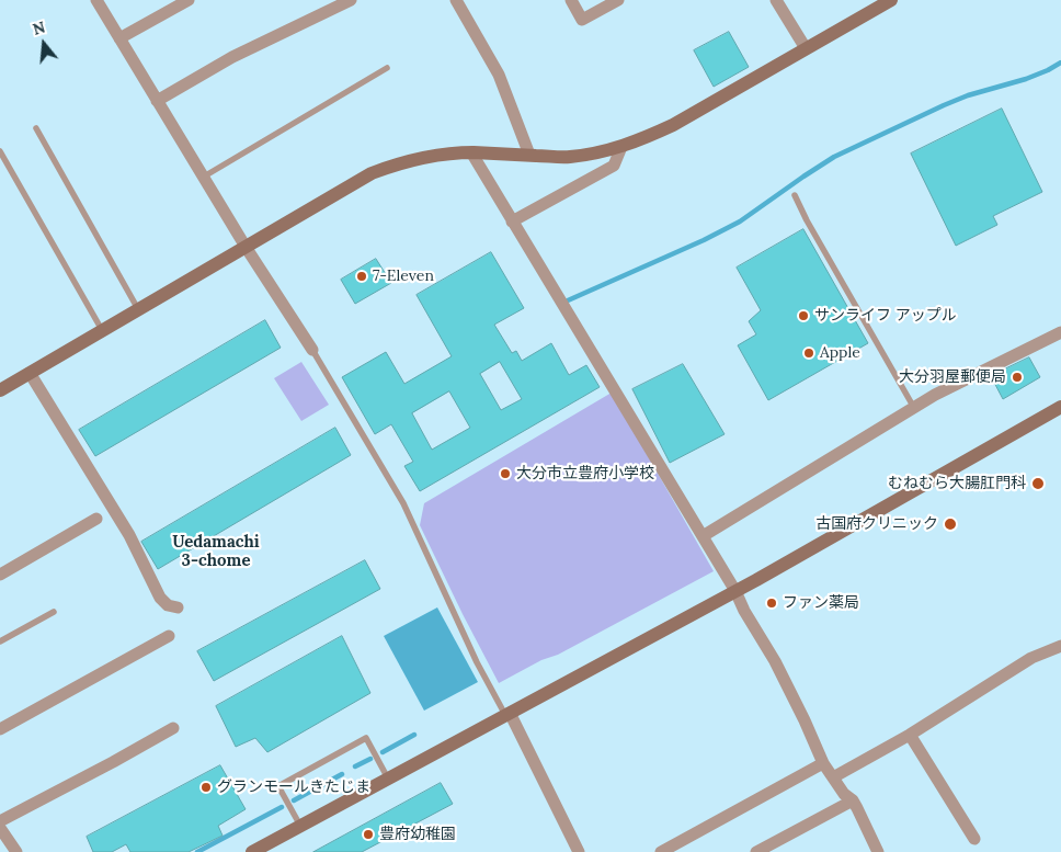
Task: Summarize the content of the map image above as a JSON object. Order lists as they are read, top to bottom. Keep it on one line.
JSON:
{"districts":["Uedamachi 3-chome"],"places":["7-Eleven","サンライフ アップル","Apple","大分羽屋郵便局","大分市立豊府小学校","むねむら大腸肛門科","古国府クリニック","ファン薬局","グランモールきたじま","豊府幼稚園"],"north":"top"}
